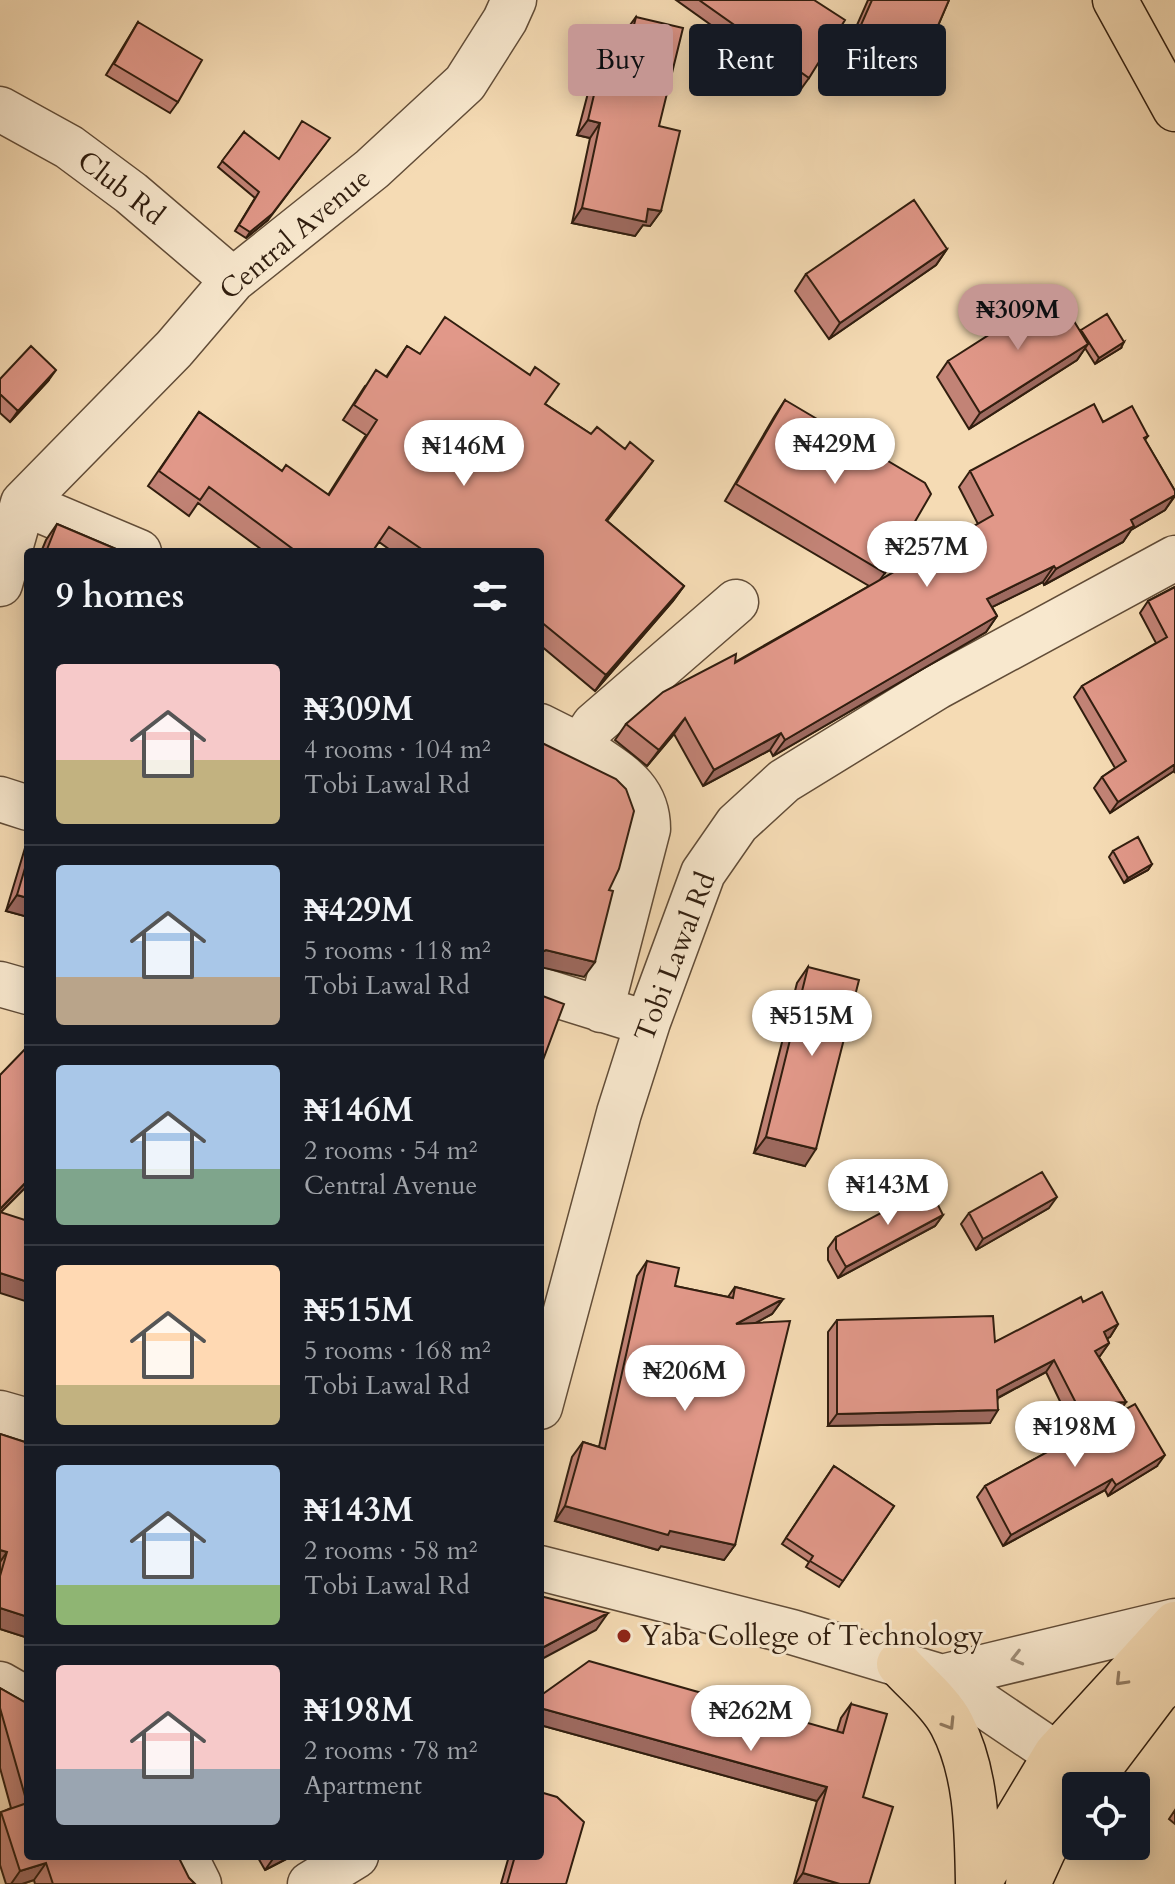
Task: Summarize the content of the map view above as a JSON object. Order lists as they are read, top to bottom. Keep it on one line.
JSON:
{"streets":{"street":["Club Rd","Central Avenue","Tobi Lawal Rd"]},"crossings":[["Club Rd","Central Avenue"]],"places":["Yaba College of Technology"],"page":{"chip":["Buy","Rent","Filters"],"price":["₦309M","₦429M","₦146M","₦257M","₦515M","₦143M","₦206M","₦198M","₦262M"],"heading":"9 homes","list":[{"name":"₦309M","note":"4 rooms · 104 m² · Tobi Lawal Rd"},{"name":"₦429M","note":"5 rooms · 118 m² · Tobi Lawal Rd"},{"name":"₦146M","note":"2 rooms · 54 m² · Central Avenue"},{"name":"₦515M","note":"5 rooms · 168 m² · Tobi Lawal Rd"},{"name":"₦143M","note":"2 rooms · 58 m² · Tobi Lawal Rd"},{"name":"₦198M","note":"2 rooms · 78 m² · Apartment"}]}}
